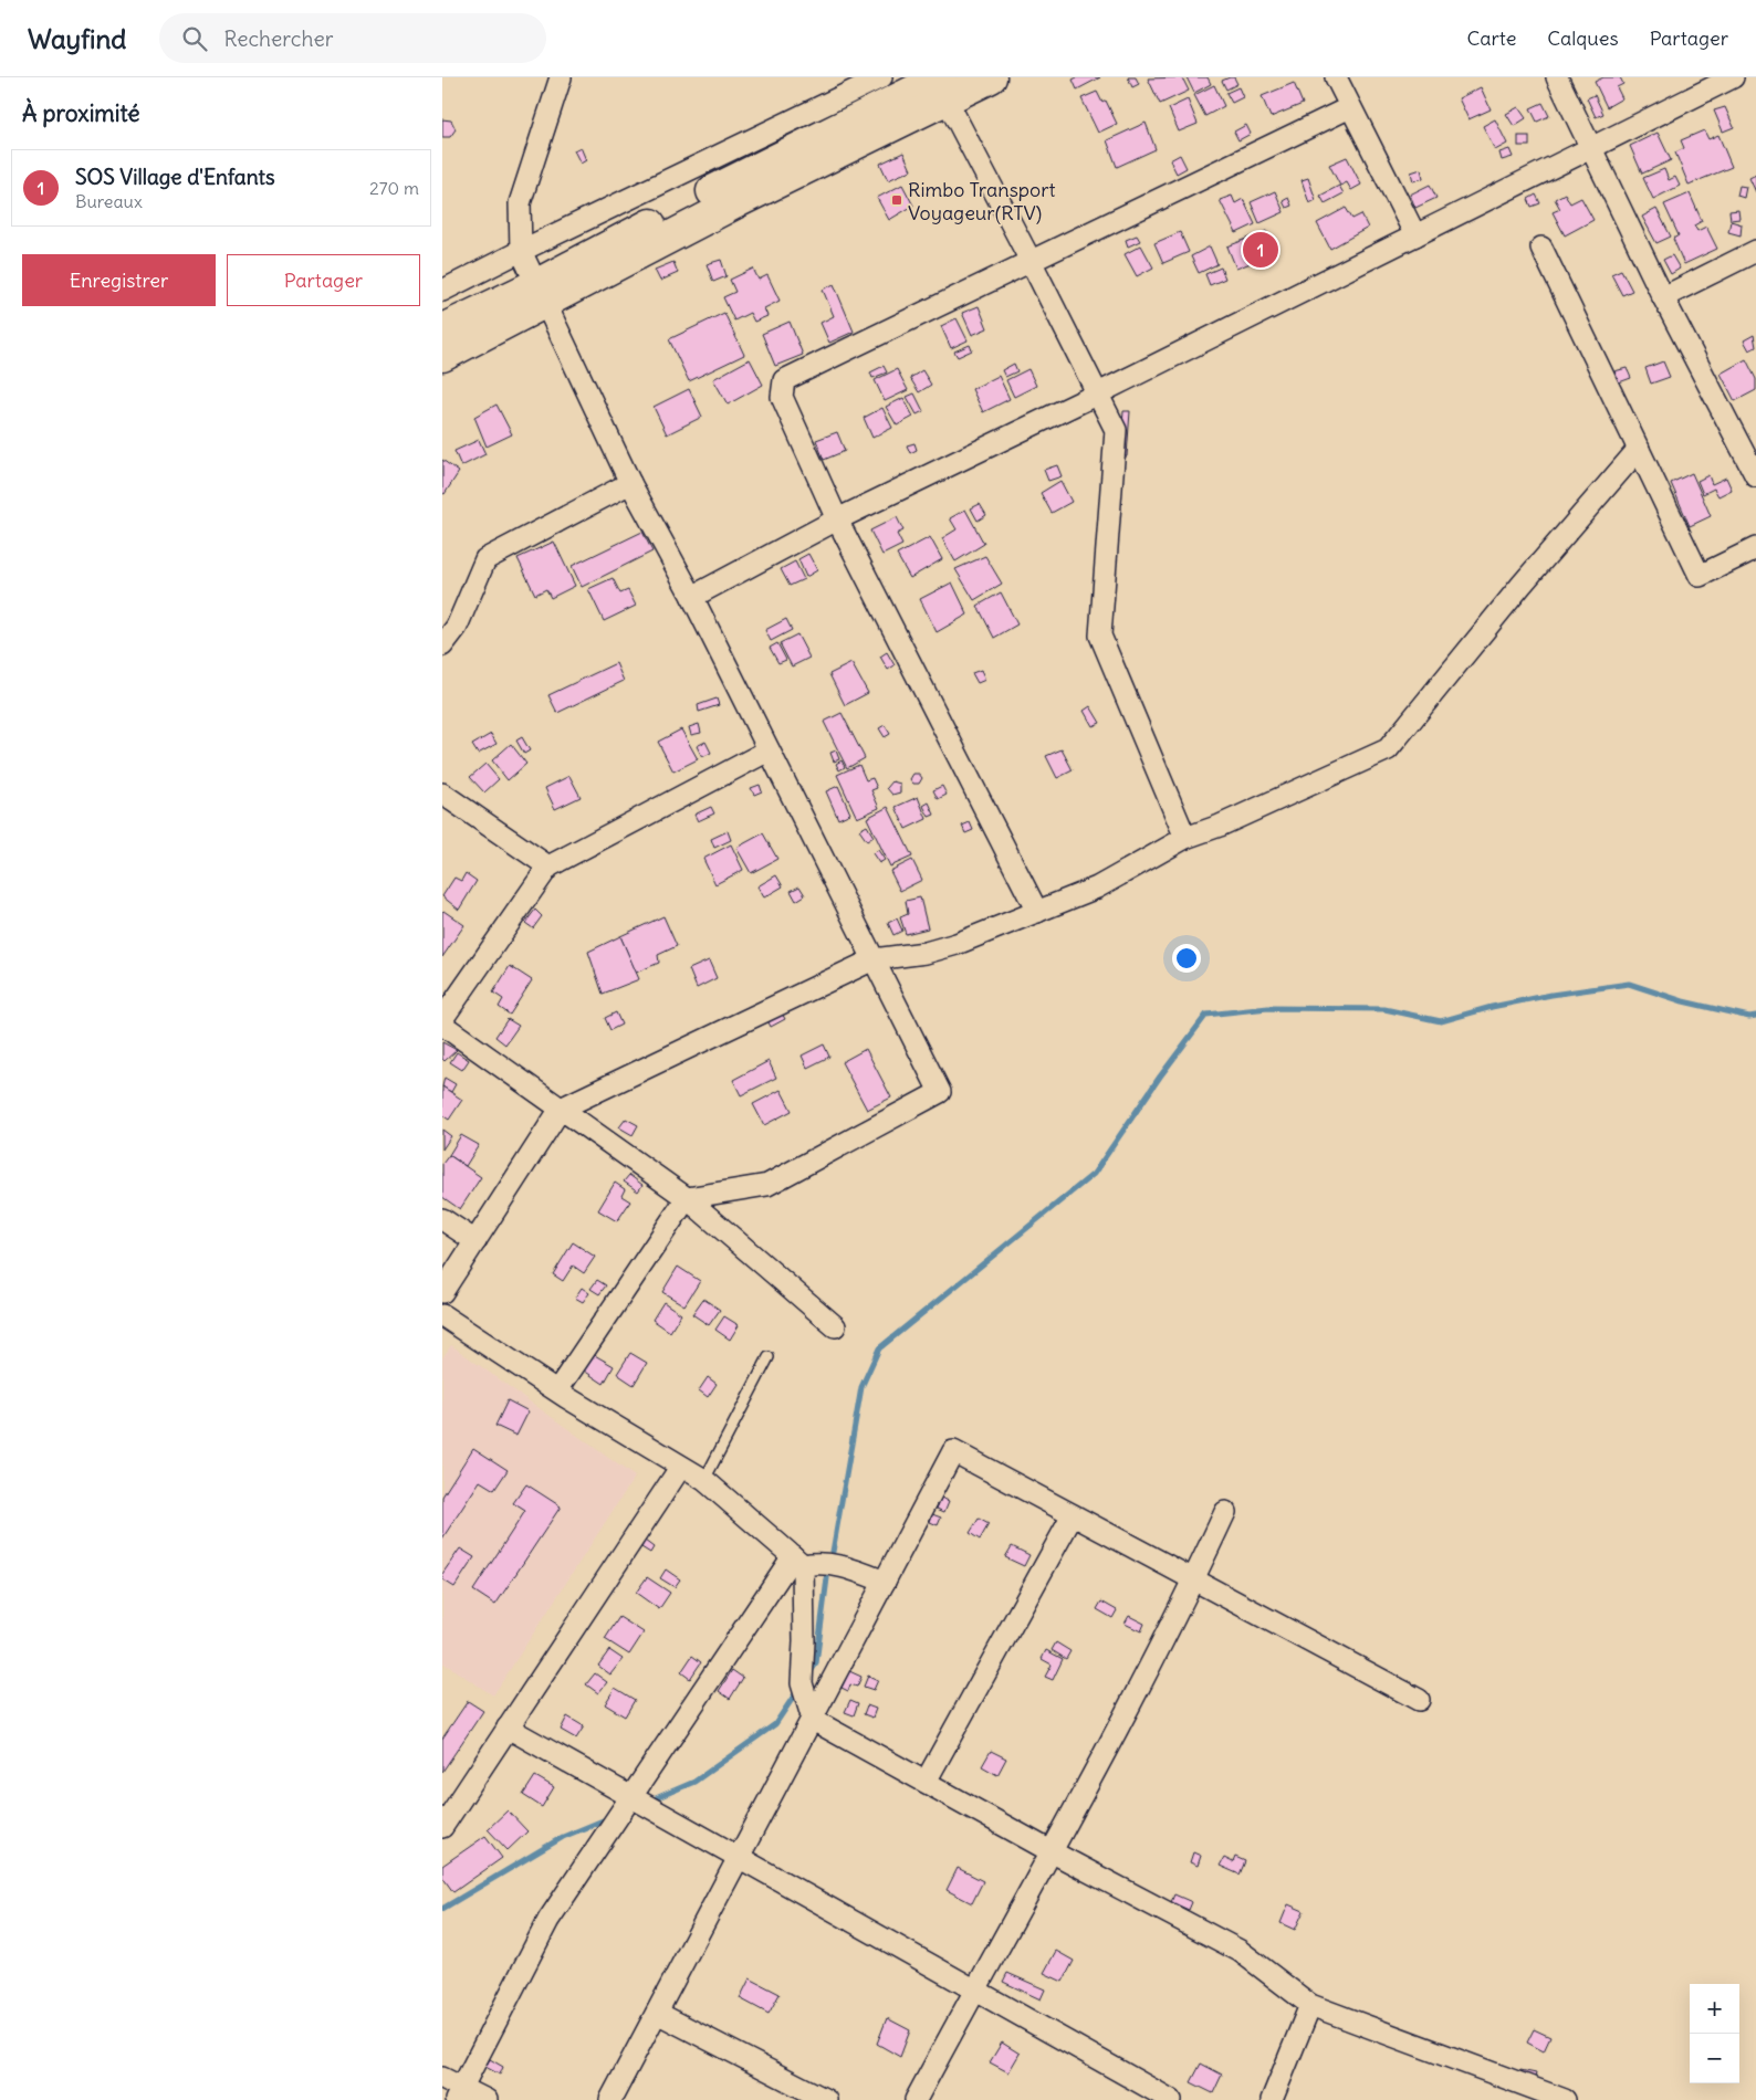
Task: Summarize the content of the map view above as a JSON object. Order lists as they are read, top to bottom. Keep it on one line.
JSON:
{"places":{"transit":["Rimbo Transport Voyageur(RTV)"]},"page":{"header":"Wayfind","search":"Rechercher","nav":["Carte","Calques","Partager"],"heading":"À proximité","list":[{"mark":"1","name":"SOS Village d'Enfants","note":"Bureaux","value":"270 m"}],"pins":"1","buttons":["Enregistrer","Partager"],"map_buttons":["+","−"]}}
